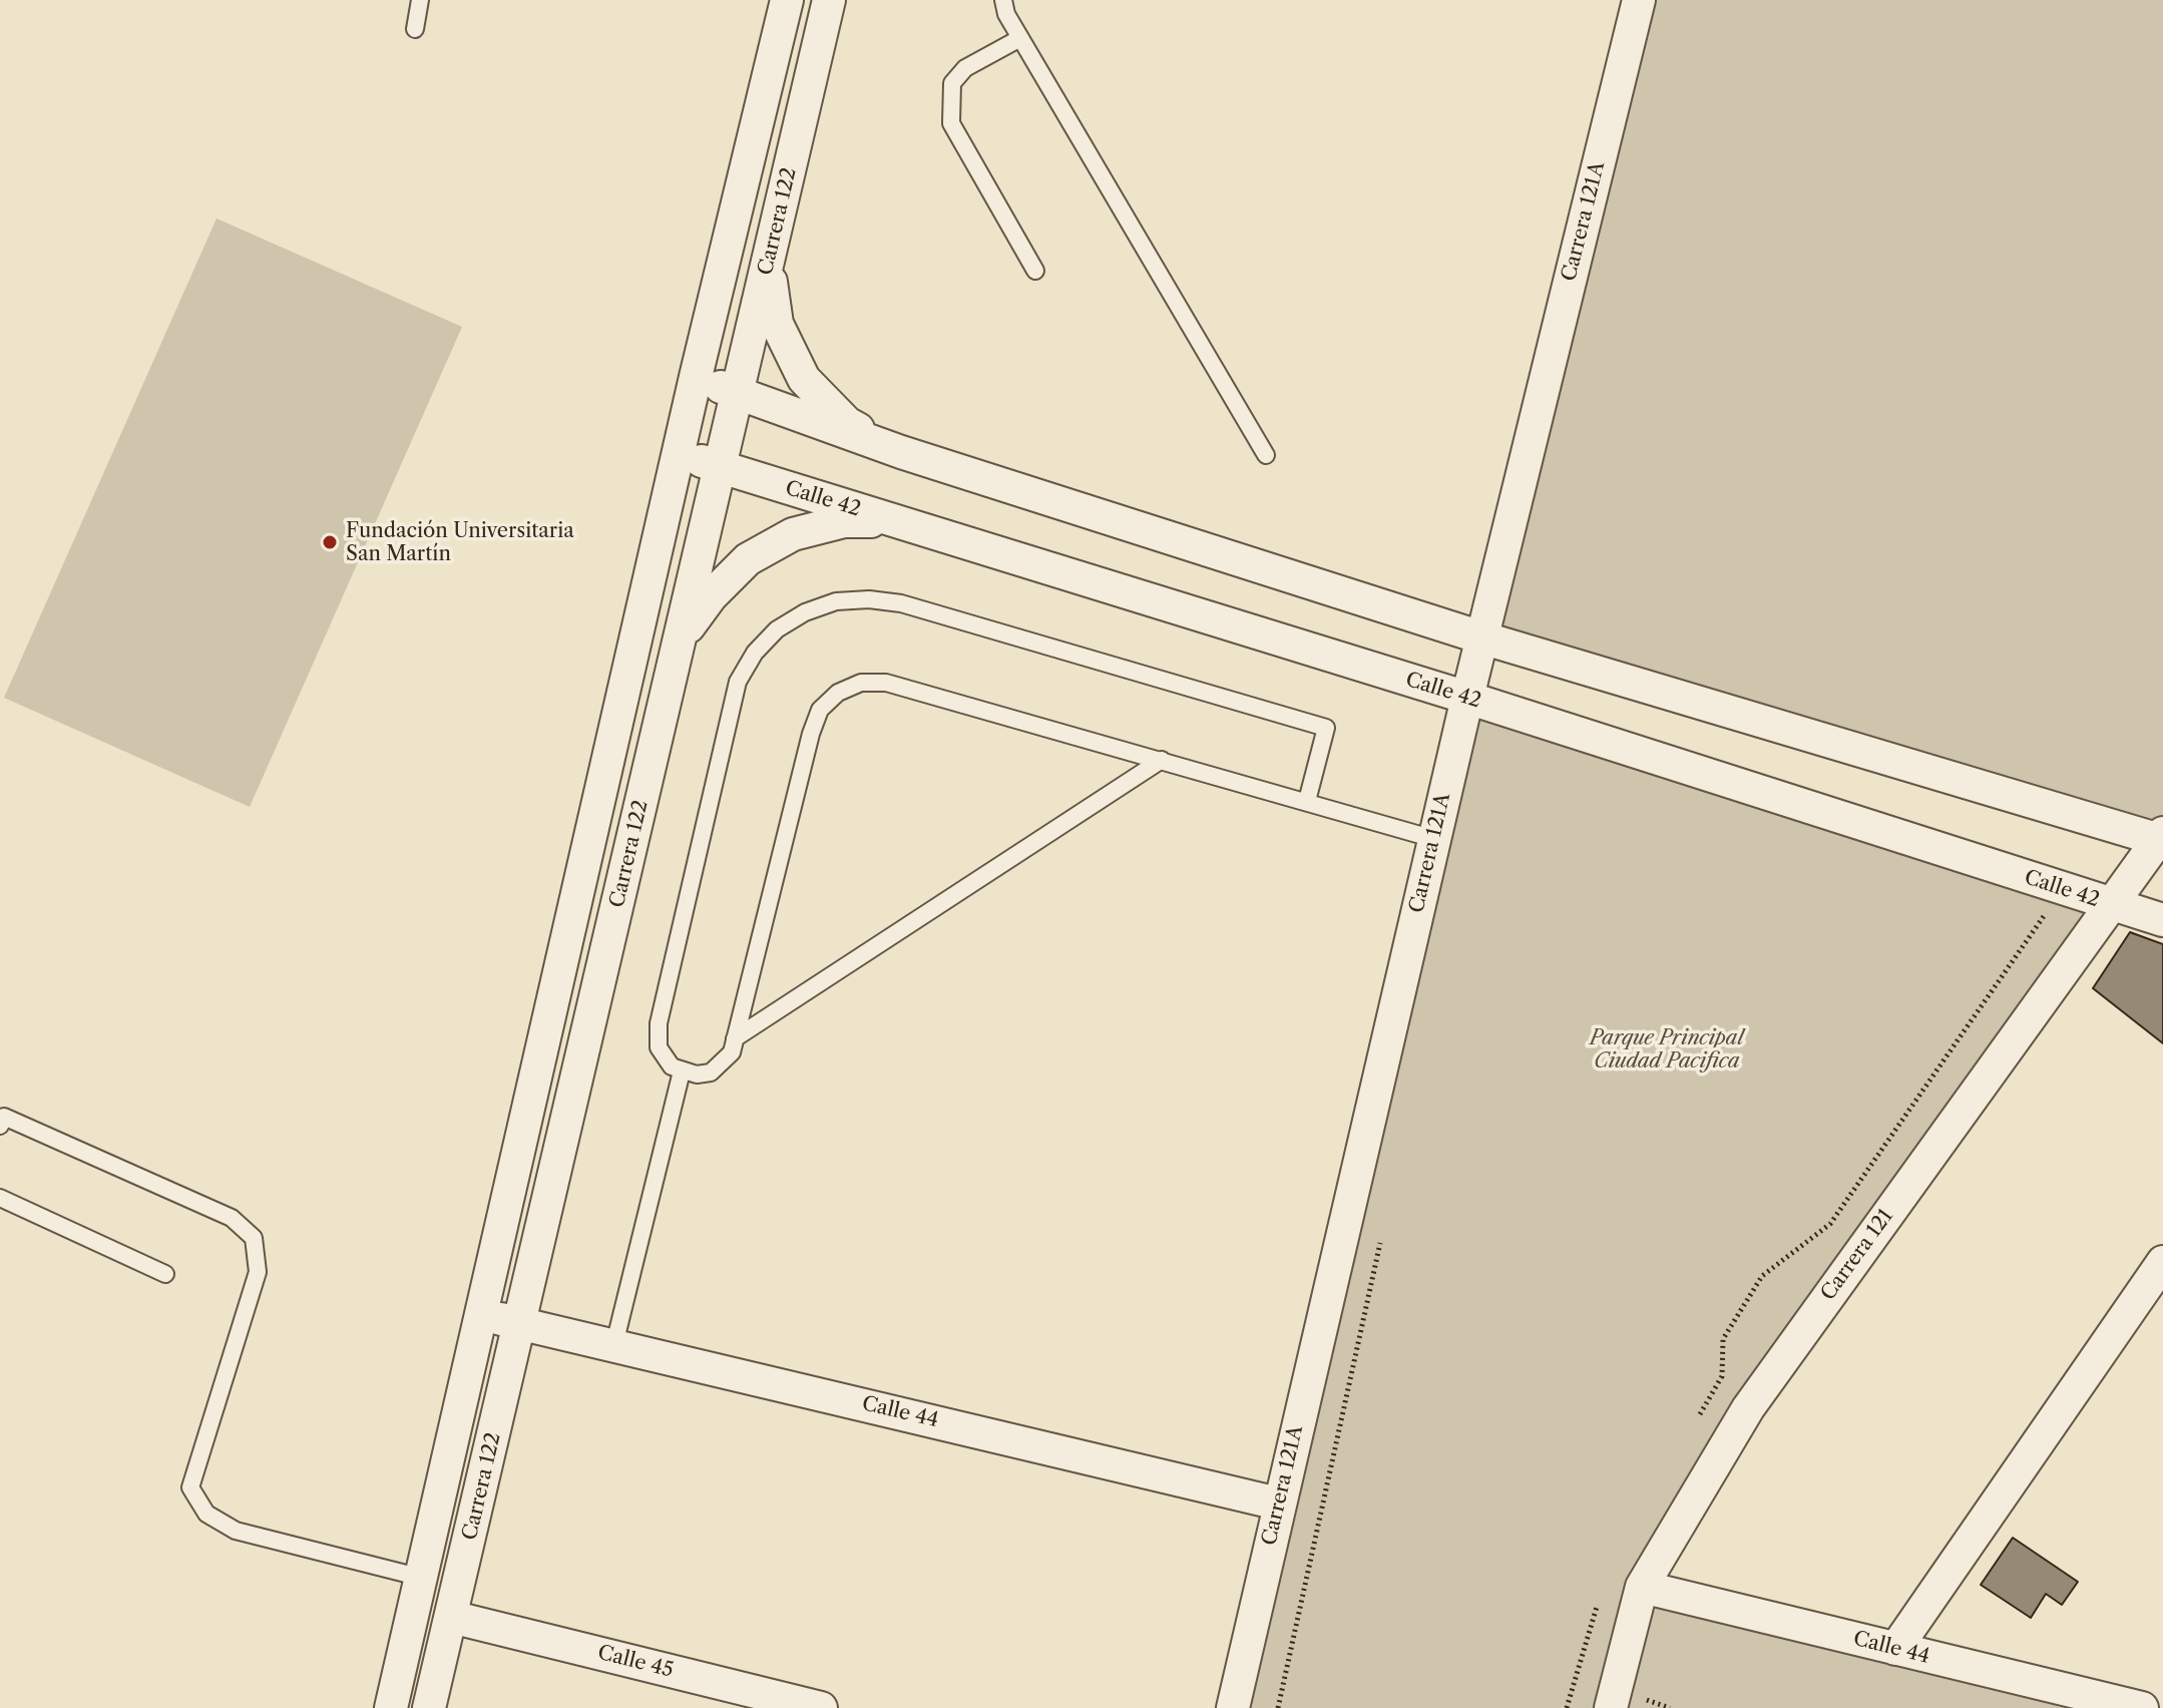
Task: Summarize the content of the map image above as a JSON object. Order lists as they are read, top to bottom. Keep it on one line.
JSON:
{"streets":{"street":["Carrera 122","Carrera 121A","Calle 42","Carrera 121","Calle 44","Calle 45"]},"crossings":[["Carrera 122","Calle 42"],["Carrera 122","Calle 44"],["Carrera 122","Calle 45"],["Carrera 121A","Calle 42"],["Carrera 121A","Calle 44"],["Calle 42","Carrera 121"],["Carrera 121","Calle 44"]],"parks":["Parque Principal Ciudad Pacifica"],"places":["Fundación Universitaria San Martín"]}
